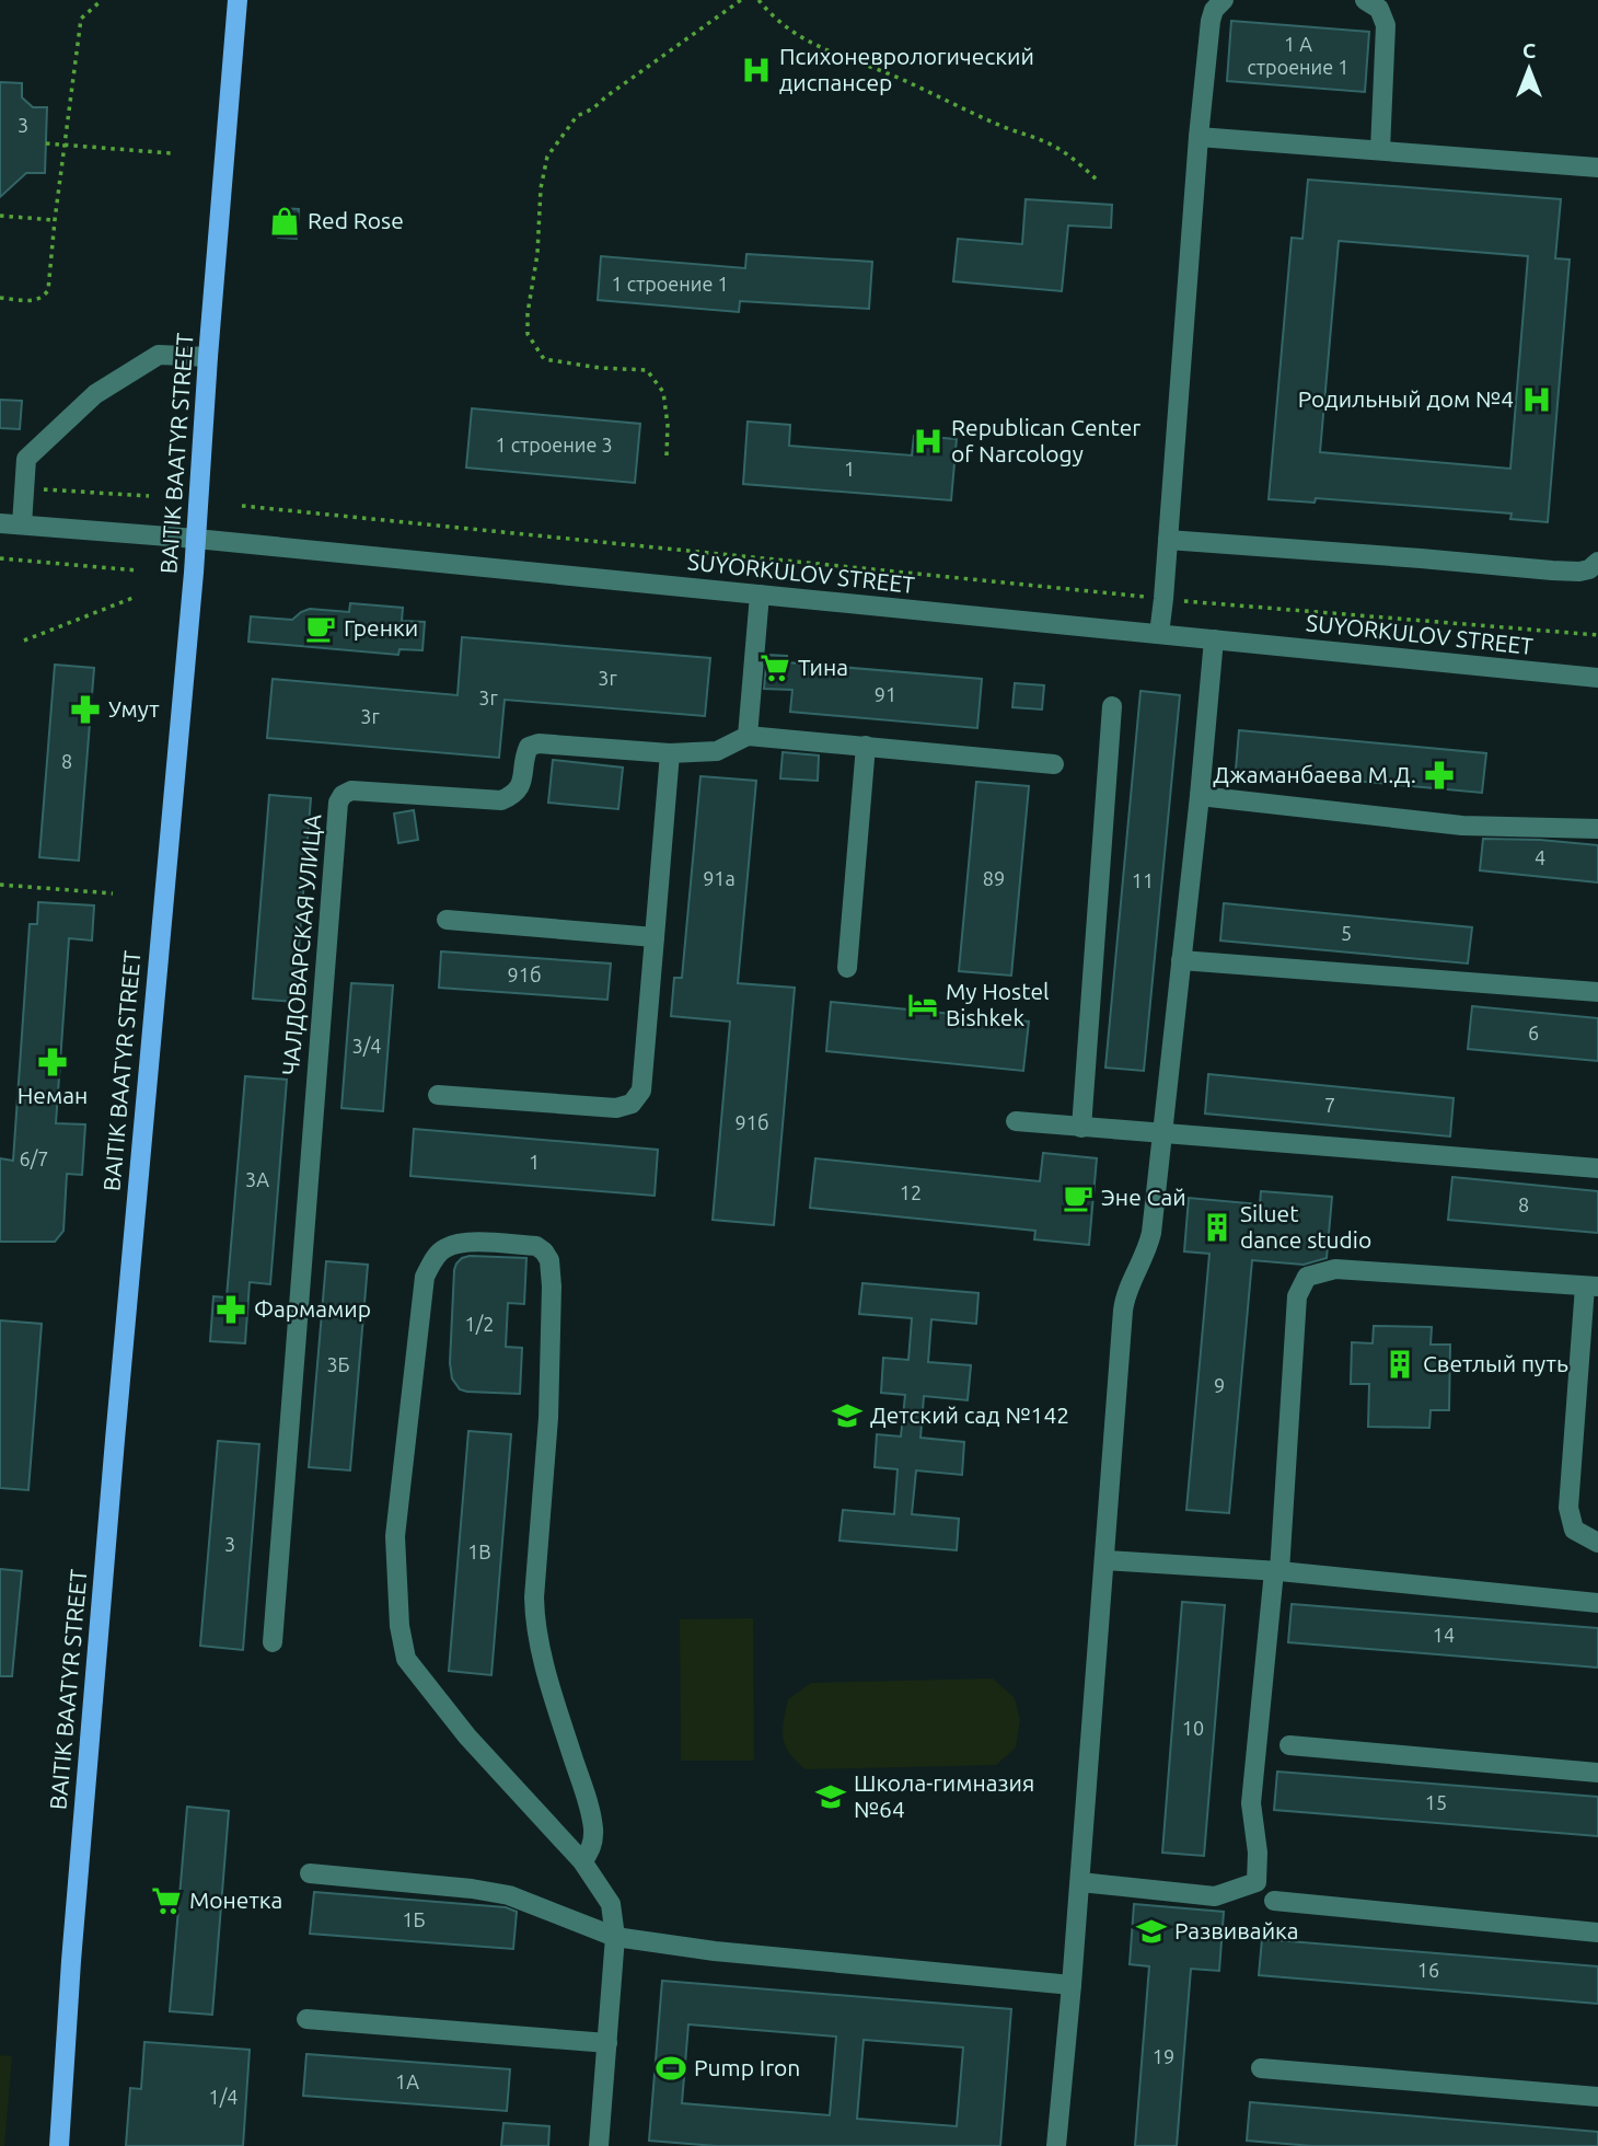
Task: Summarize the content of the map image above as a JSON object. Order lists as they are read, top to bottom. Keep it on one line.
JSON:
{"streets":{"main road":["BAITIK BAATYR STREET"],"street":["SUYORKULOV STREET","ЧАЛДОВАРСКАЯ УЛИЦА"]},"crossings":[["BAITIK BAATYR STREET","SUYORKULOV STREET"]],"places":{"hospital":["Психоневрологический диспансер","Родильный дом №4","Republican Center of Narcology"],"shop":["Red Rose"],"cafe":["Гренки","Эне Сай"],"supermarket":["Тина","Монетка"],"pharmacy":["Умут","Джаманбаева М.Д.","Неман","Фармамир"],"hotel":["My Hostel Bishkek"],"building":["Siluet dance studio","Светлый путь"],"school or university":["Детский сад №142","Школа-гимназия №64","Развивайка"],"sports":["Pump Iron"]},"house_numbers":["1 А строение 1","3","1 строение 1","1 строение 3","1","3г","91","3г","3г","8","4","91а","89","11","5","91б","6","3/4","7","91б","6/7","1","3А","12","8","1/2","3Б","9","3","1В","14","10","15","1Б","16","19","1А","1/4"],"north":"top"}
